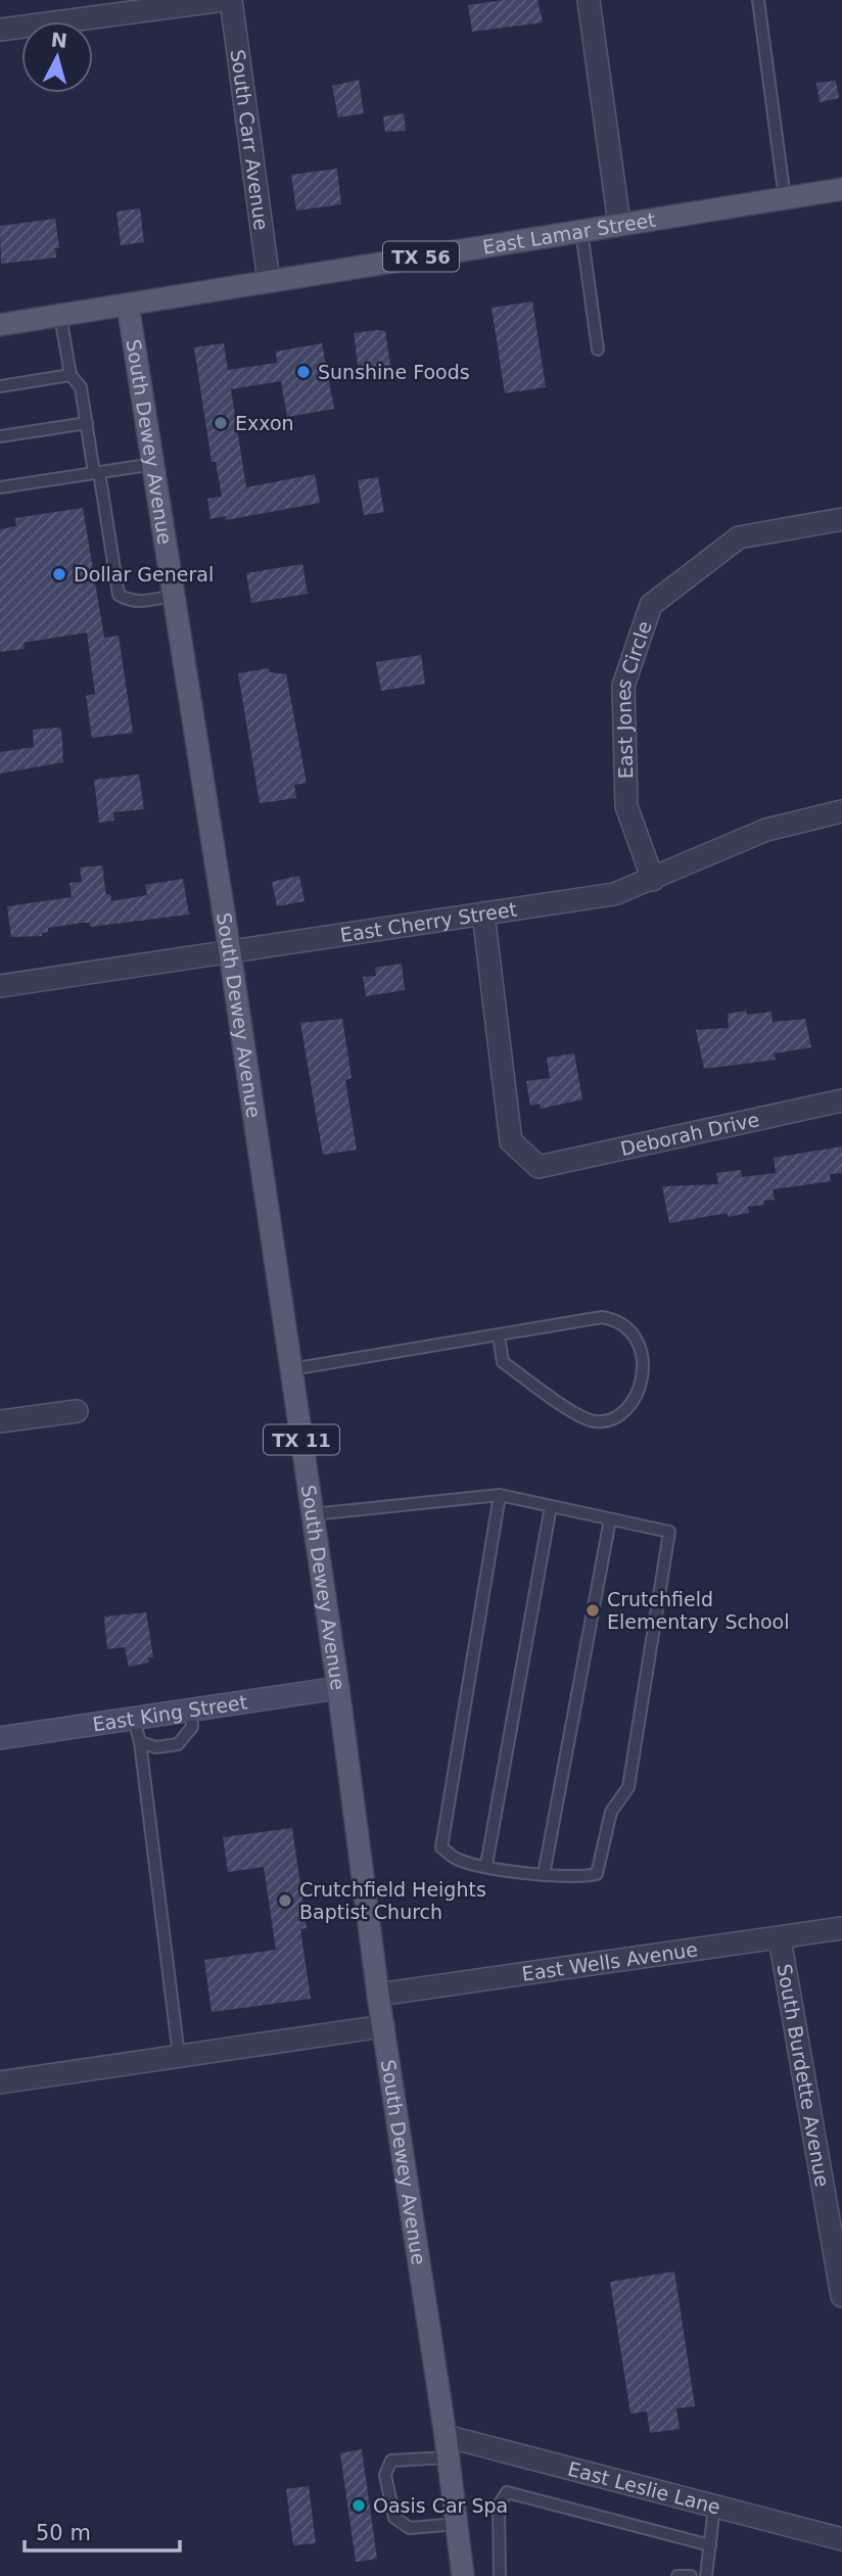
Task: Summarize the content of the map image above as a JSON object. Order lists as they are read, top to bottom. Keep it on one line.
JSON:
{"streets":{"main road":["East Lamar Street","TX 56","South Dewey Avenue","TX 11"],"street":["South Carr Avenue","East Jones Circle","East Cherry Street","Deborah Drive","East King Street","East Wells Avenue","South Burdette Avenue","East Leslie Lane"]},"crossings":[["South Carr Avenue","East Lamar Street"],["East Lamar Street","South Dewey Avenue"],["South Dewey Avenue","East Cherry Street"],["South Dewey Avenue","East King Street"],["South Dewey Avenue","East Wells Avenue"],["South Dewey Avenue","East Leslie Lane"],["East Jones Circle","East Cherry Street"],["East Cherry Street","Deborah Drive"],["East Wells Avenue","South Burdette Avenue"]],"places":["Sunshine Foods","Exxon","Dollar General","Crutchfield Elementary School","Crutchfield Heights Baptist Church","Oasis Car Spa"],"scale_bar":"50 m","north":"top"}
